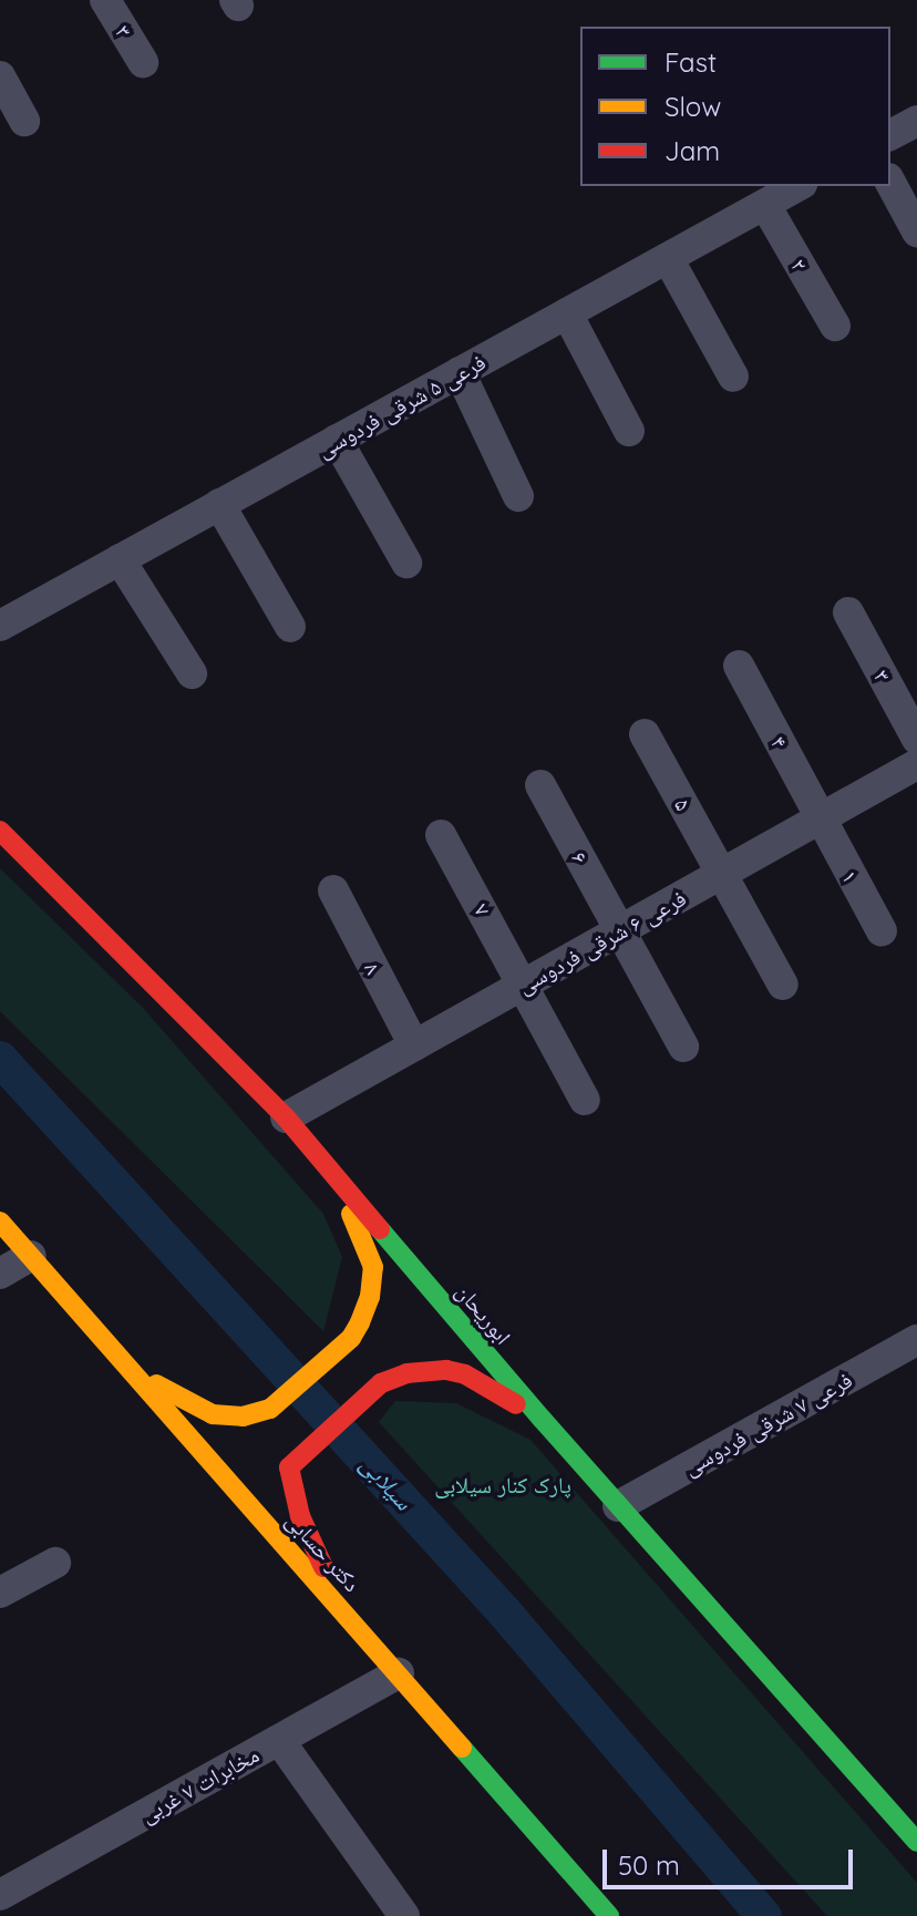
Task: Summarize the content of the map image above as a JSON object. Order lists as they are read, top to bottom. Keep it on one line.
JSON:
{"streets":{"main road":["ابوریحان","دکتر حسابی"],"street":["۳","۲","فرعی ۵ شرقی فردوسی","۴","۵","۶","۱","۷","فرعی ۶ شرقی فردوسی","۸","فرعی ۷ شرقی فردوسی","مخابرات ۷ غربی"]},"crossings":[["۲","فرعی ۵ شرقی فردوسی"],["۴","۱"],["۴","فرعی ۶ شرقی فردوسی"],["۵","فرعی ۶ شرقی فردوسی"],["۶","فرعی ۶ شرقی فردوسی"],["۱","فرعی ۶ شرقی فردوسی"],["۷","فرعی ۶ شرقی فردوسی"],["فرعی ۶ شرقی فردوسی","۸"],["فرعی ۶ شرقی فردوسی","ابوریحان"],["ابوریحان","فرعی ۷ شرقی فردوسی"],["دکتر حسابی","مخابرات ۷ غربی"]],"water":["سیلابی"],"parks":["پارک کنار سیلابی"],"legend":["Fast","Slow","Jam"],"scale_bar":"50 m"}
